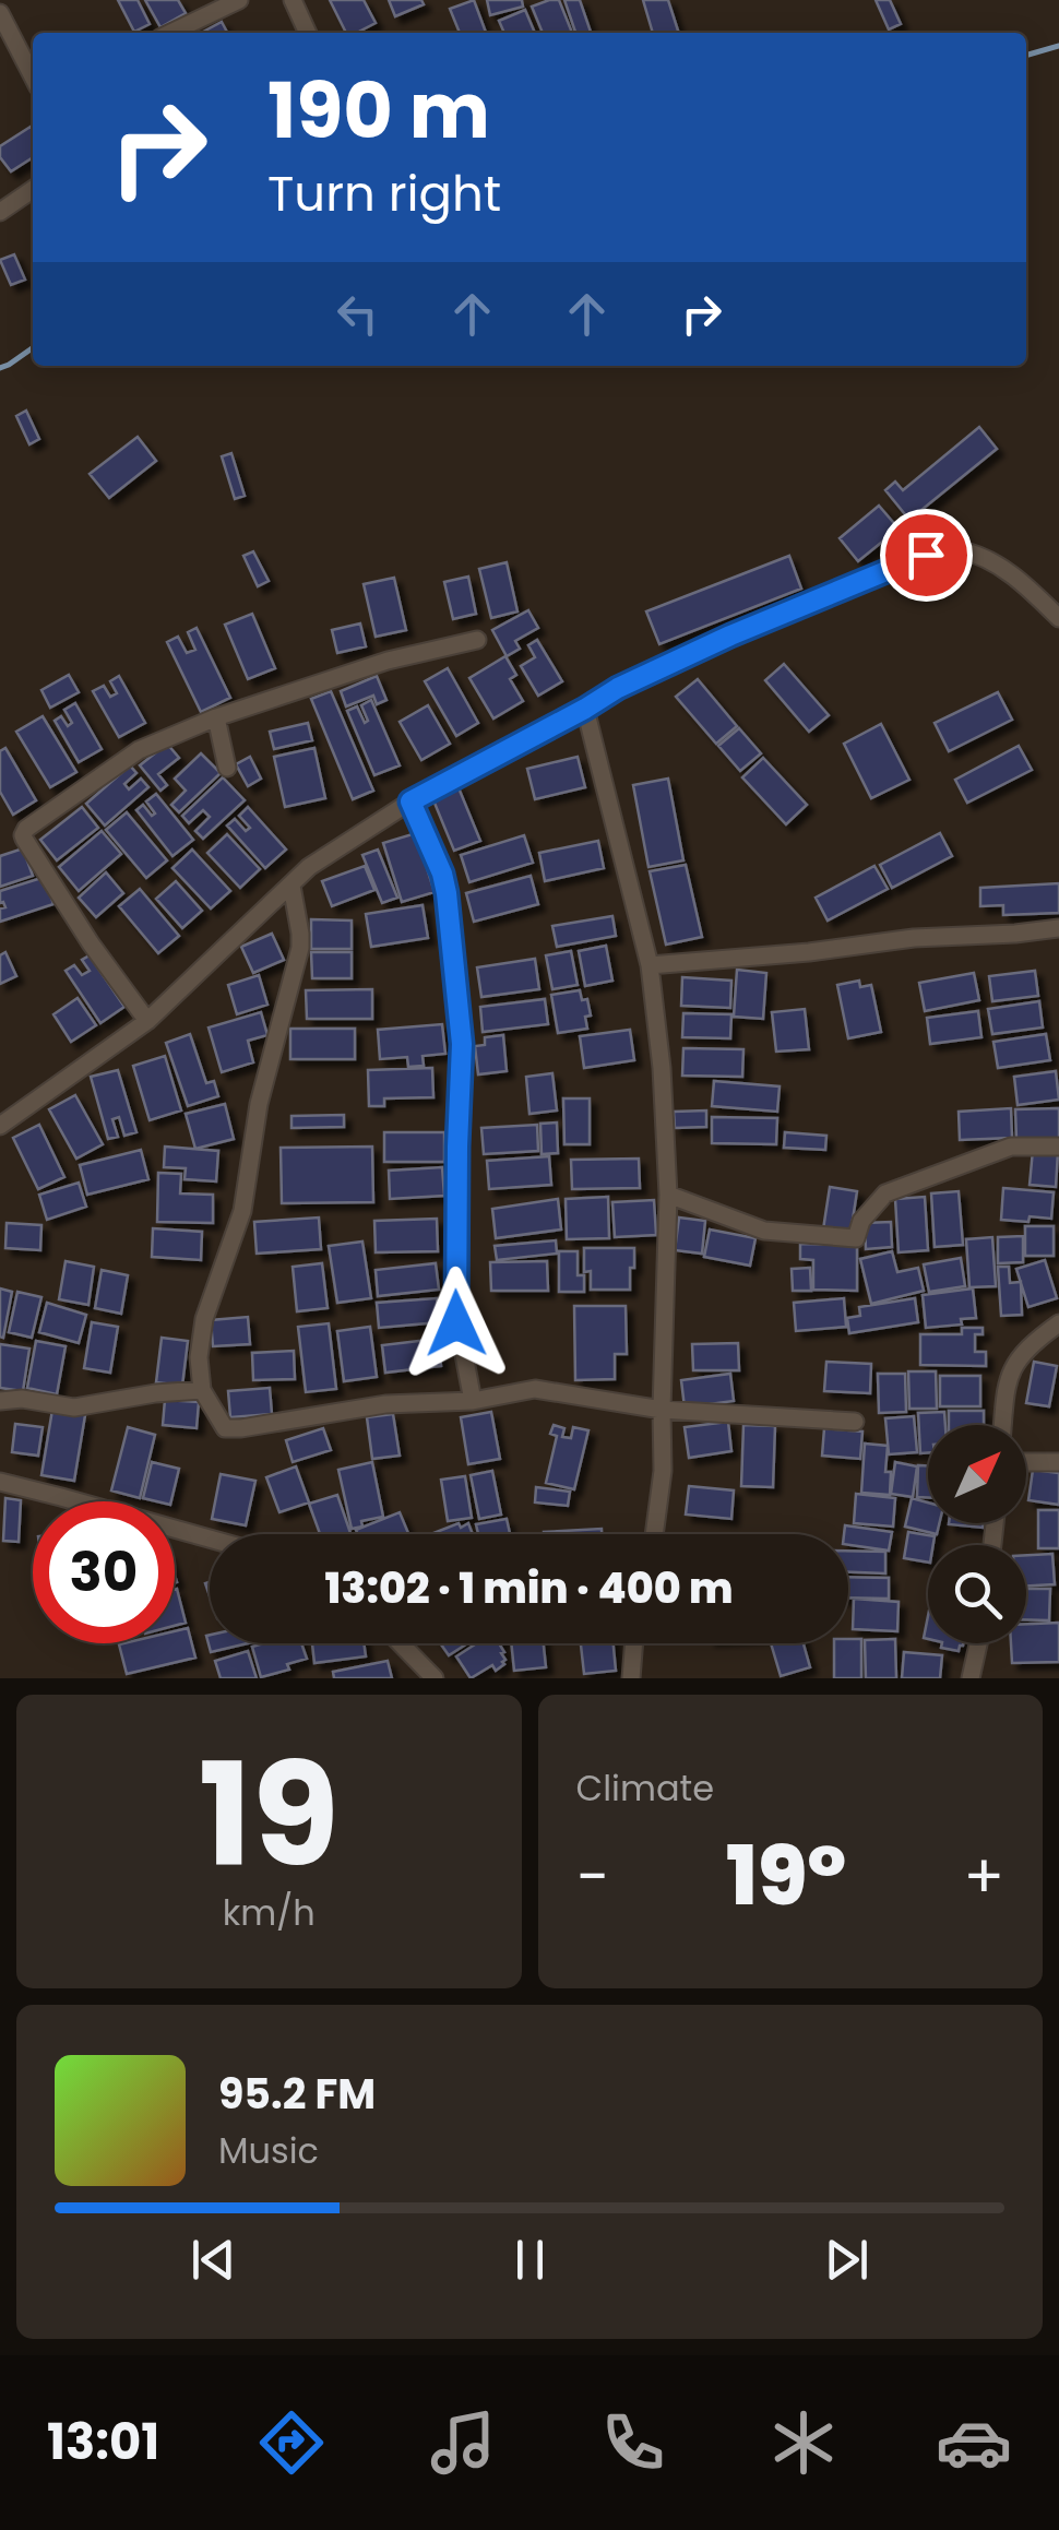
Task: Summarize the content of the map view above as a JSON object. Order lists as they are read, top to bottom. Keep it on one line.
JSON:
{"north":"top right","page":{"turn":["190 m","Turn right"],"limit":"30","trip":"13:02 · 1 min · 400 m","tile":[["19","km/h"],"Climate"],"heat":["−","19°","+"],"song":["95.2 FM","Music"],"tabs":"13:01"}}
